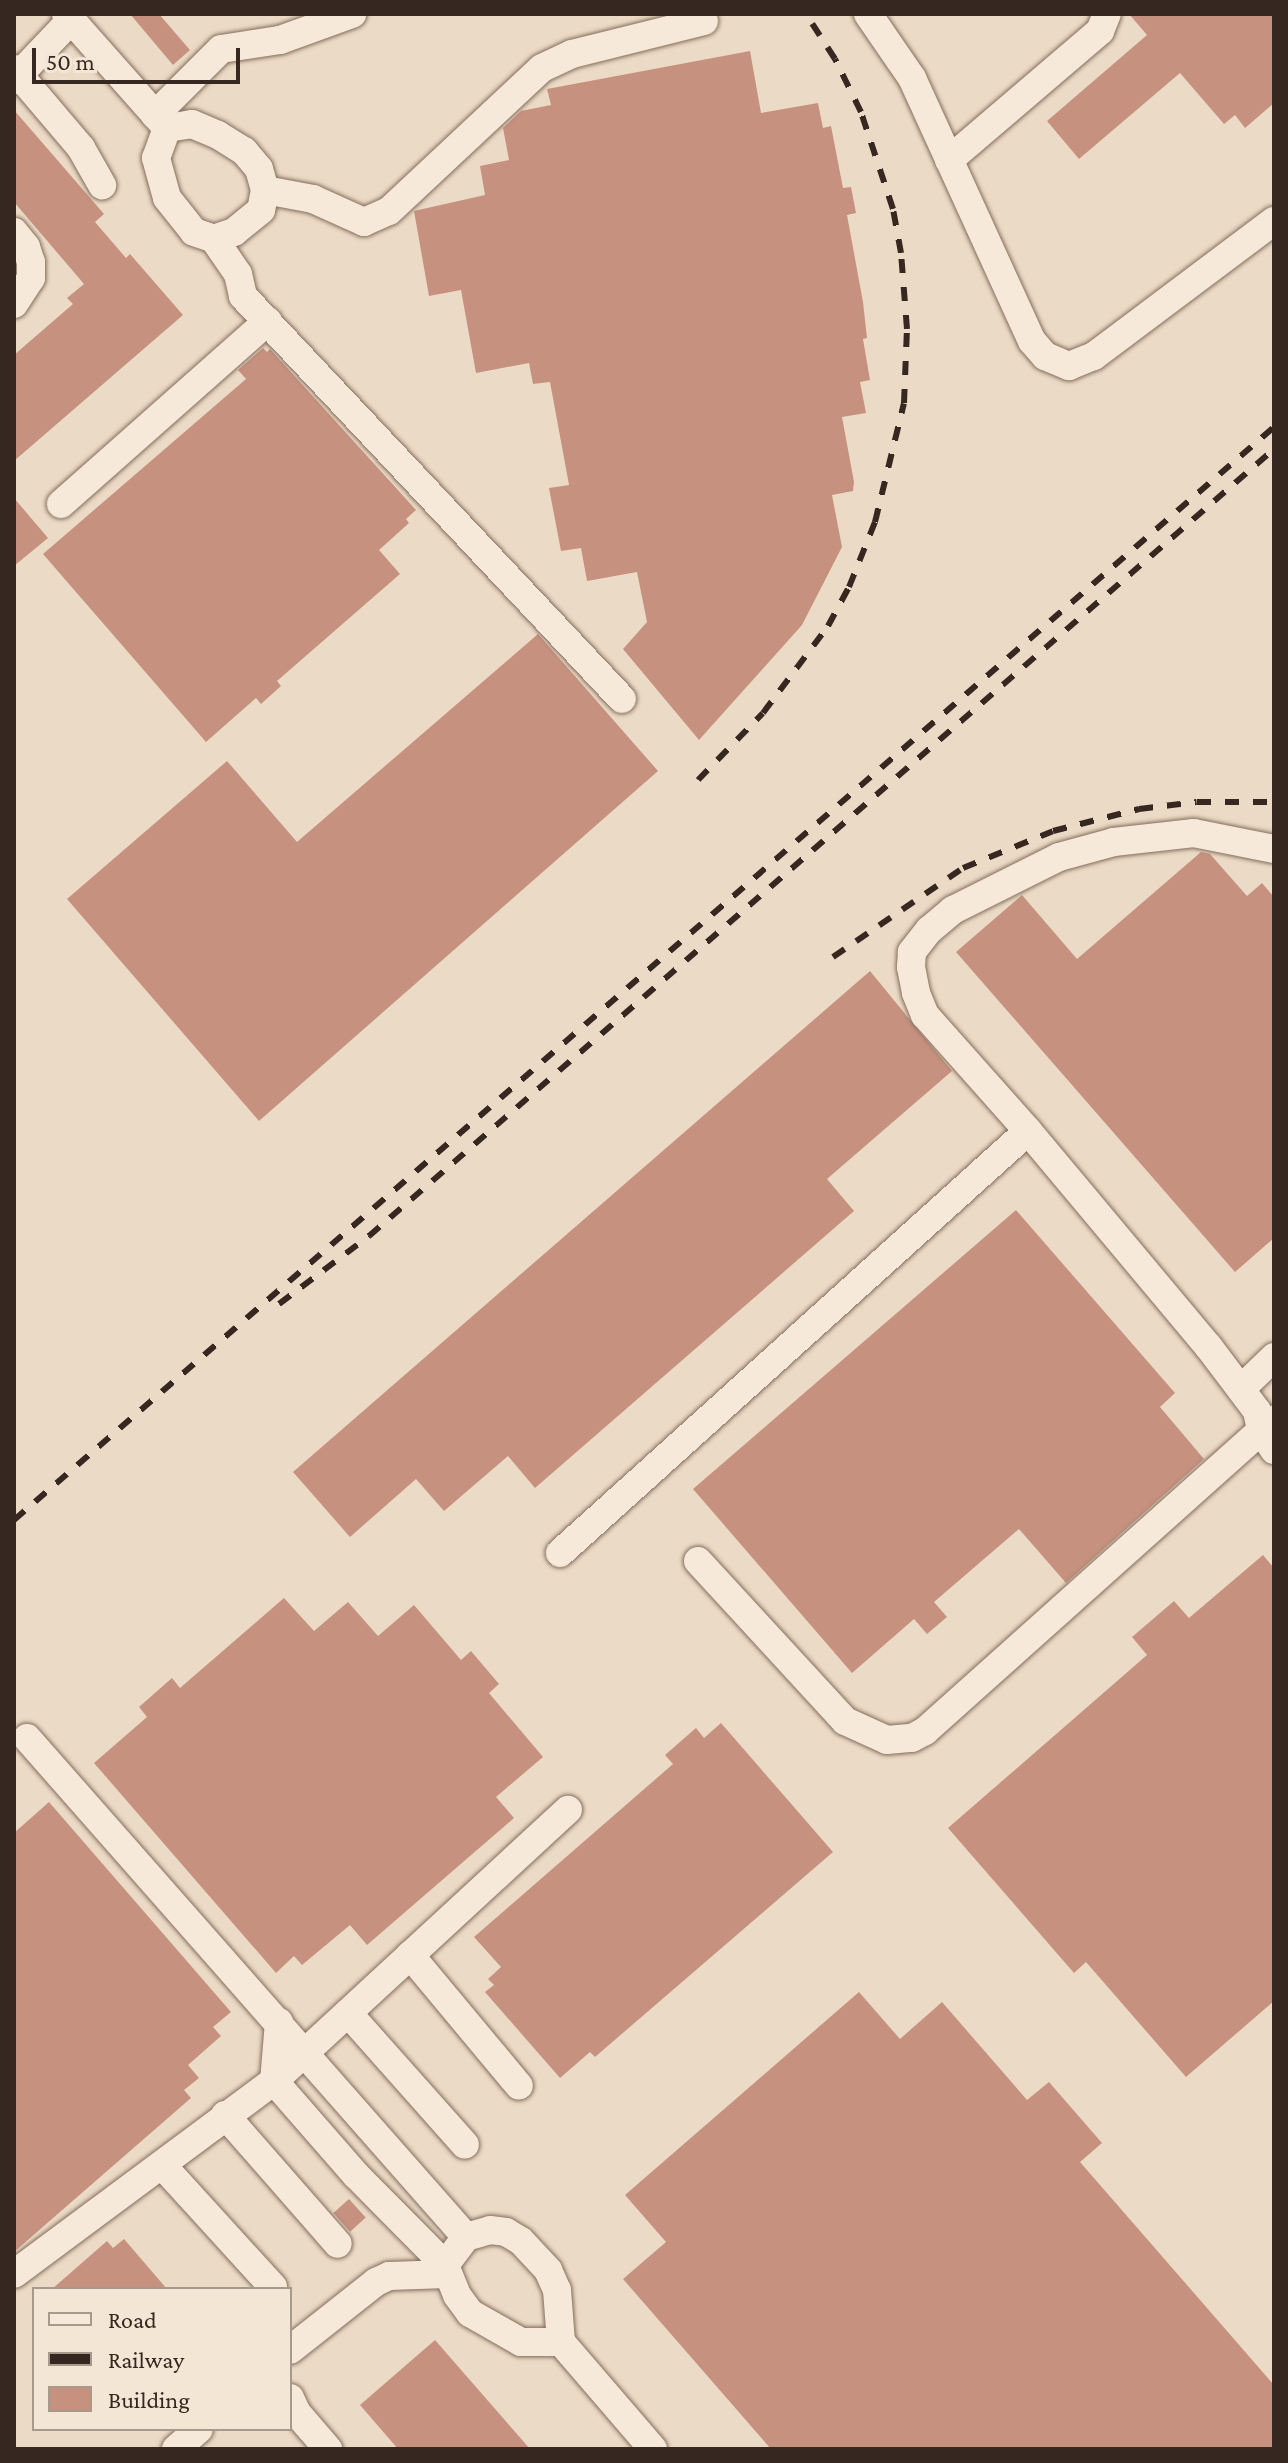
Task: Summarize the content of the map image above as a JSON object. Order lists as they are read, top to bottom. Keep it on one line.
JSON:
{"legend":["Road","Railway","Building"],"scale_bar":"50 m"}
